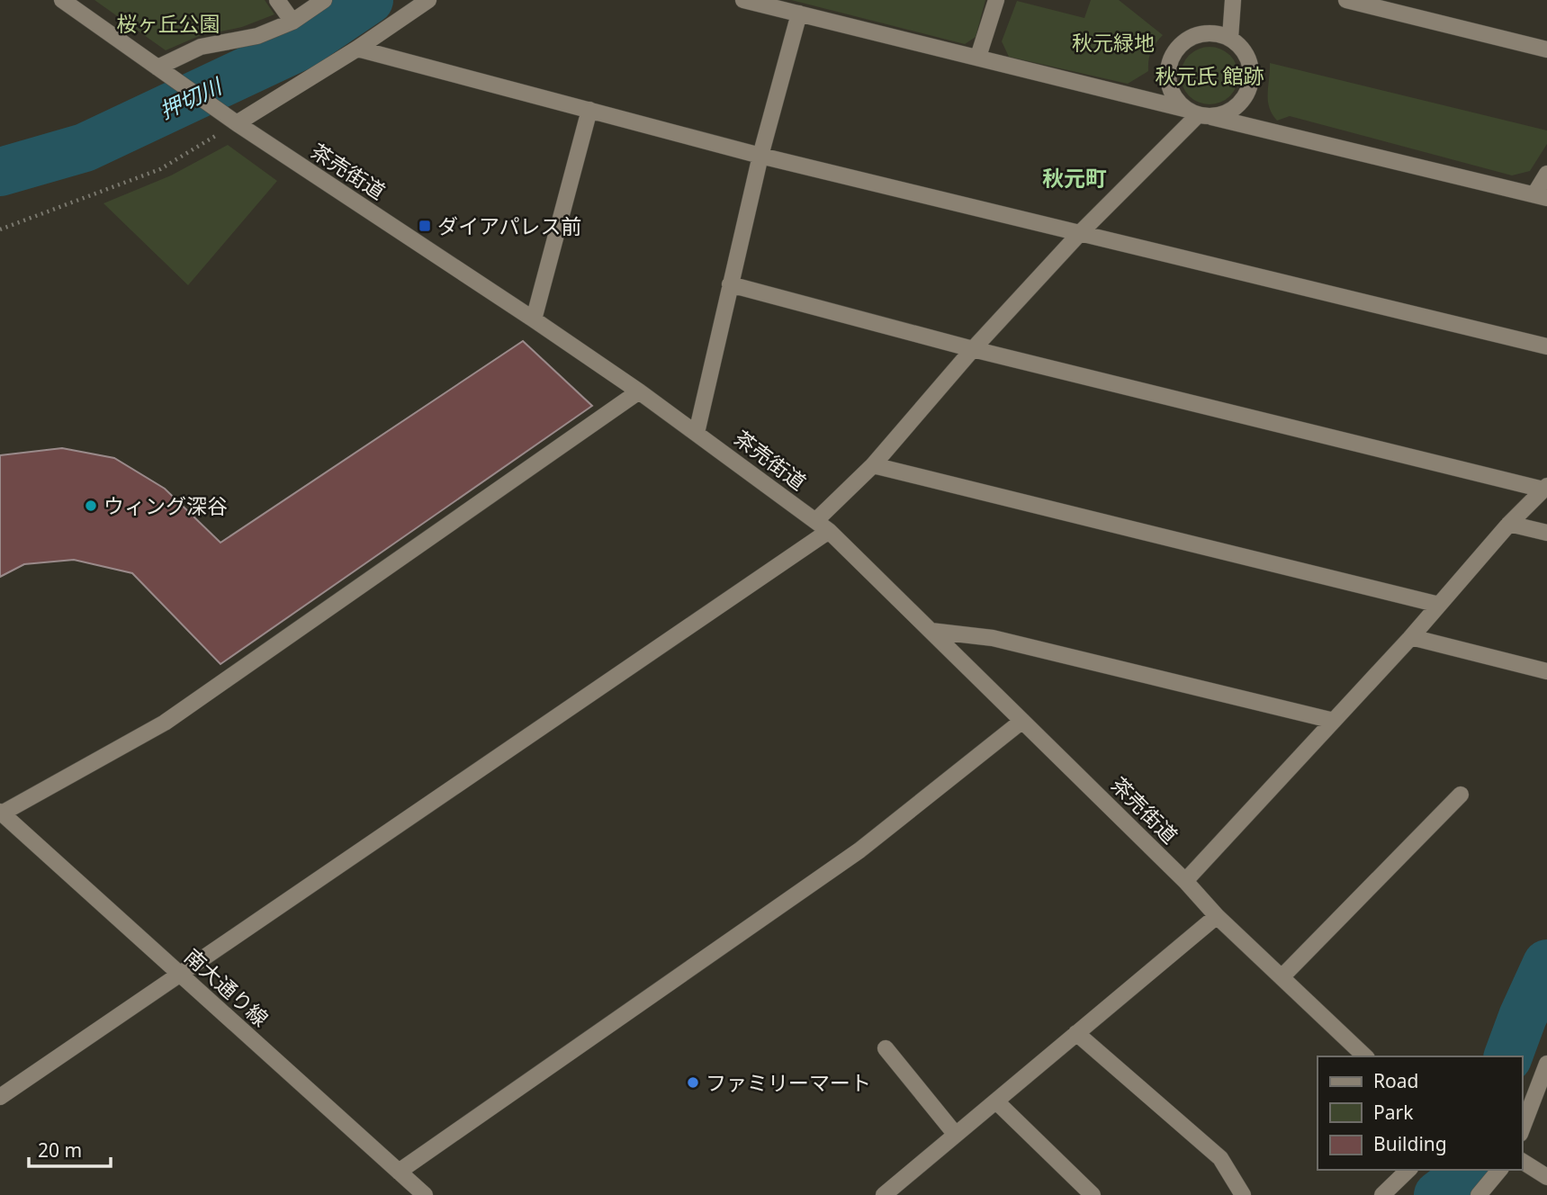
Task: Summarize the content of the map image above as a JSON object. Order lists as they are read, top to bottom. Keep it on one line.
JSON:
{"streets":{"street":["茶売街道","南大通り線"]},"districts":["秋元町"],"water":["押切川"],"parks":["桜ヶ丘公園","秋元緑地","秋元氏 館跡"],"places":{"transit":["ダイアパレス前"],"other":["ウィング深谷","ファミリーマート"]},"legend":["Road","Park","Building"],"scale_bar":"20 m"}
